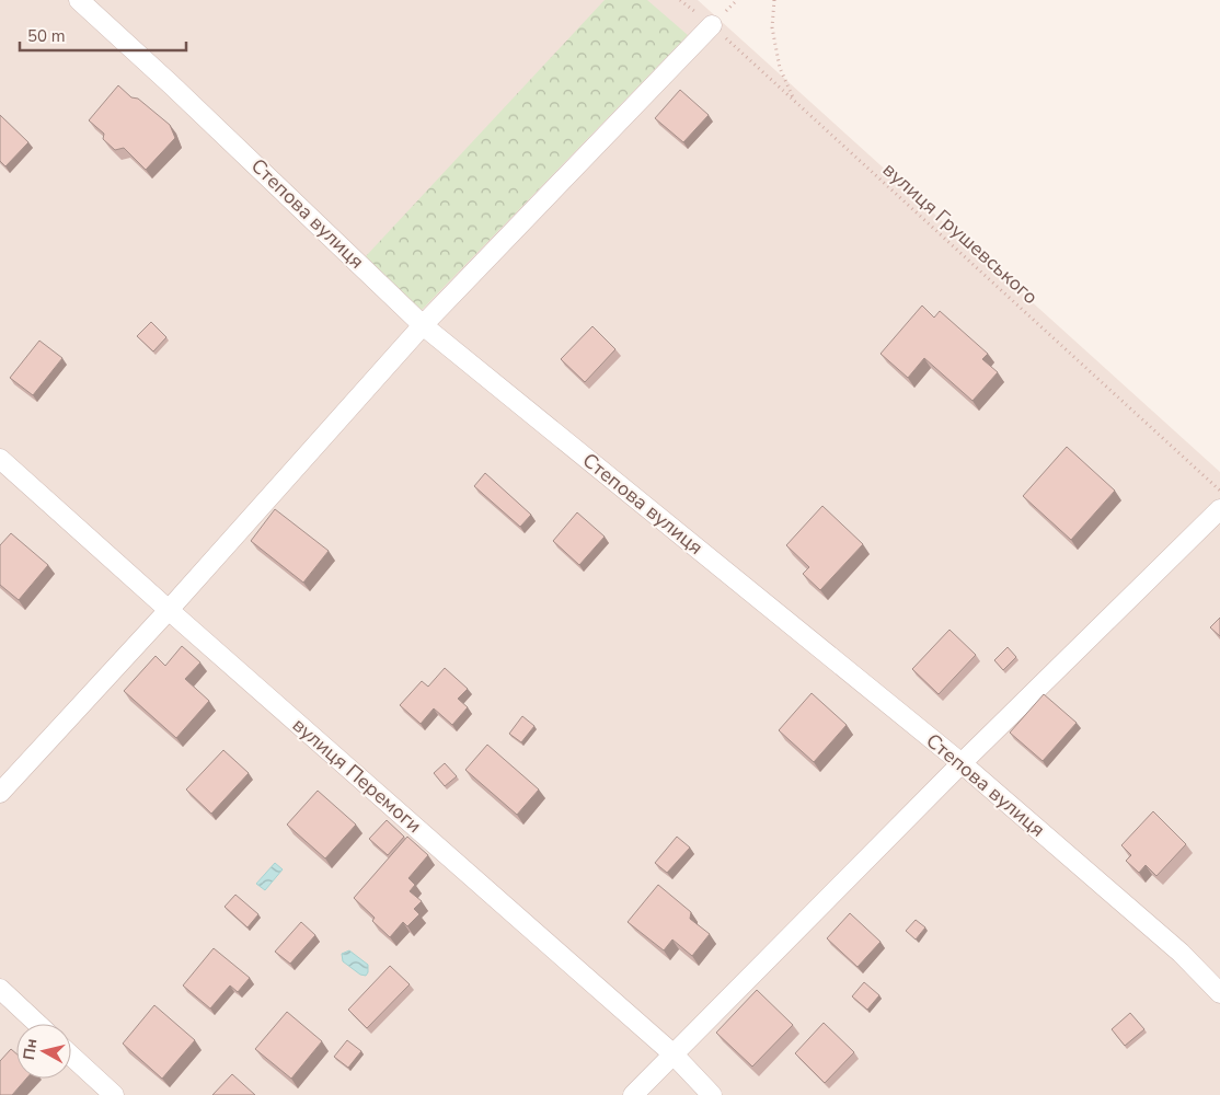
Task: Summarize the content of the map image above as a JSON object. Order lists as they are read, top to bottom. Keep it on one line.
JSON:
{"streets":{"street":["Степова вулиця","вулиця Перемоги"],"path":["вулиця Грушевського"]},"scale_bar":"50 m","north":"left"}
